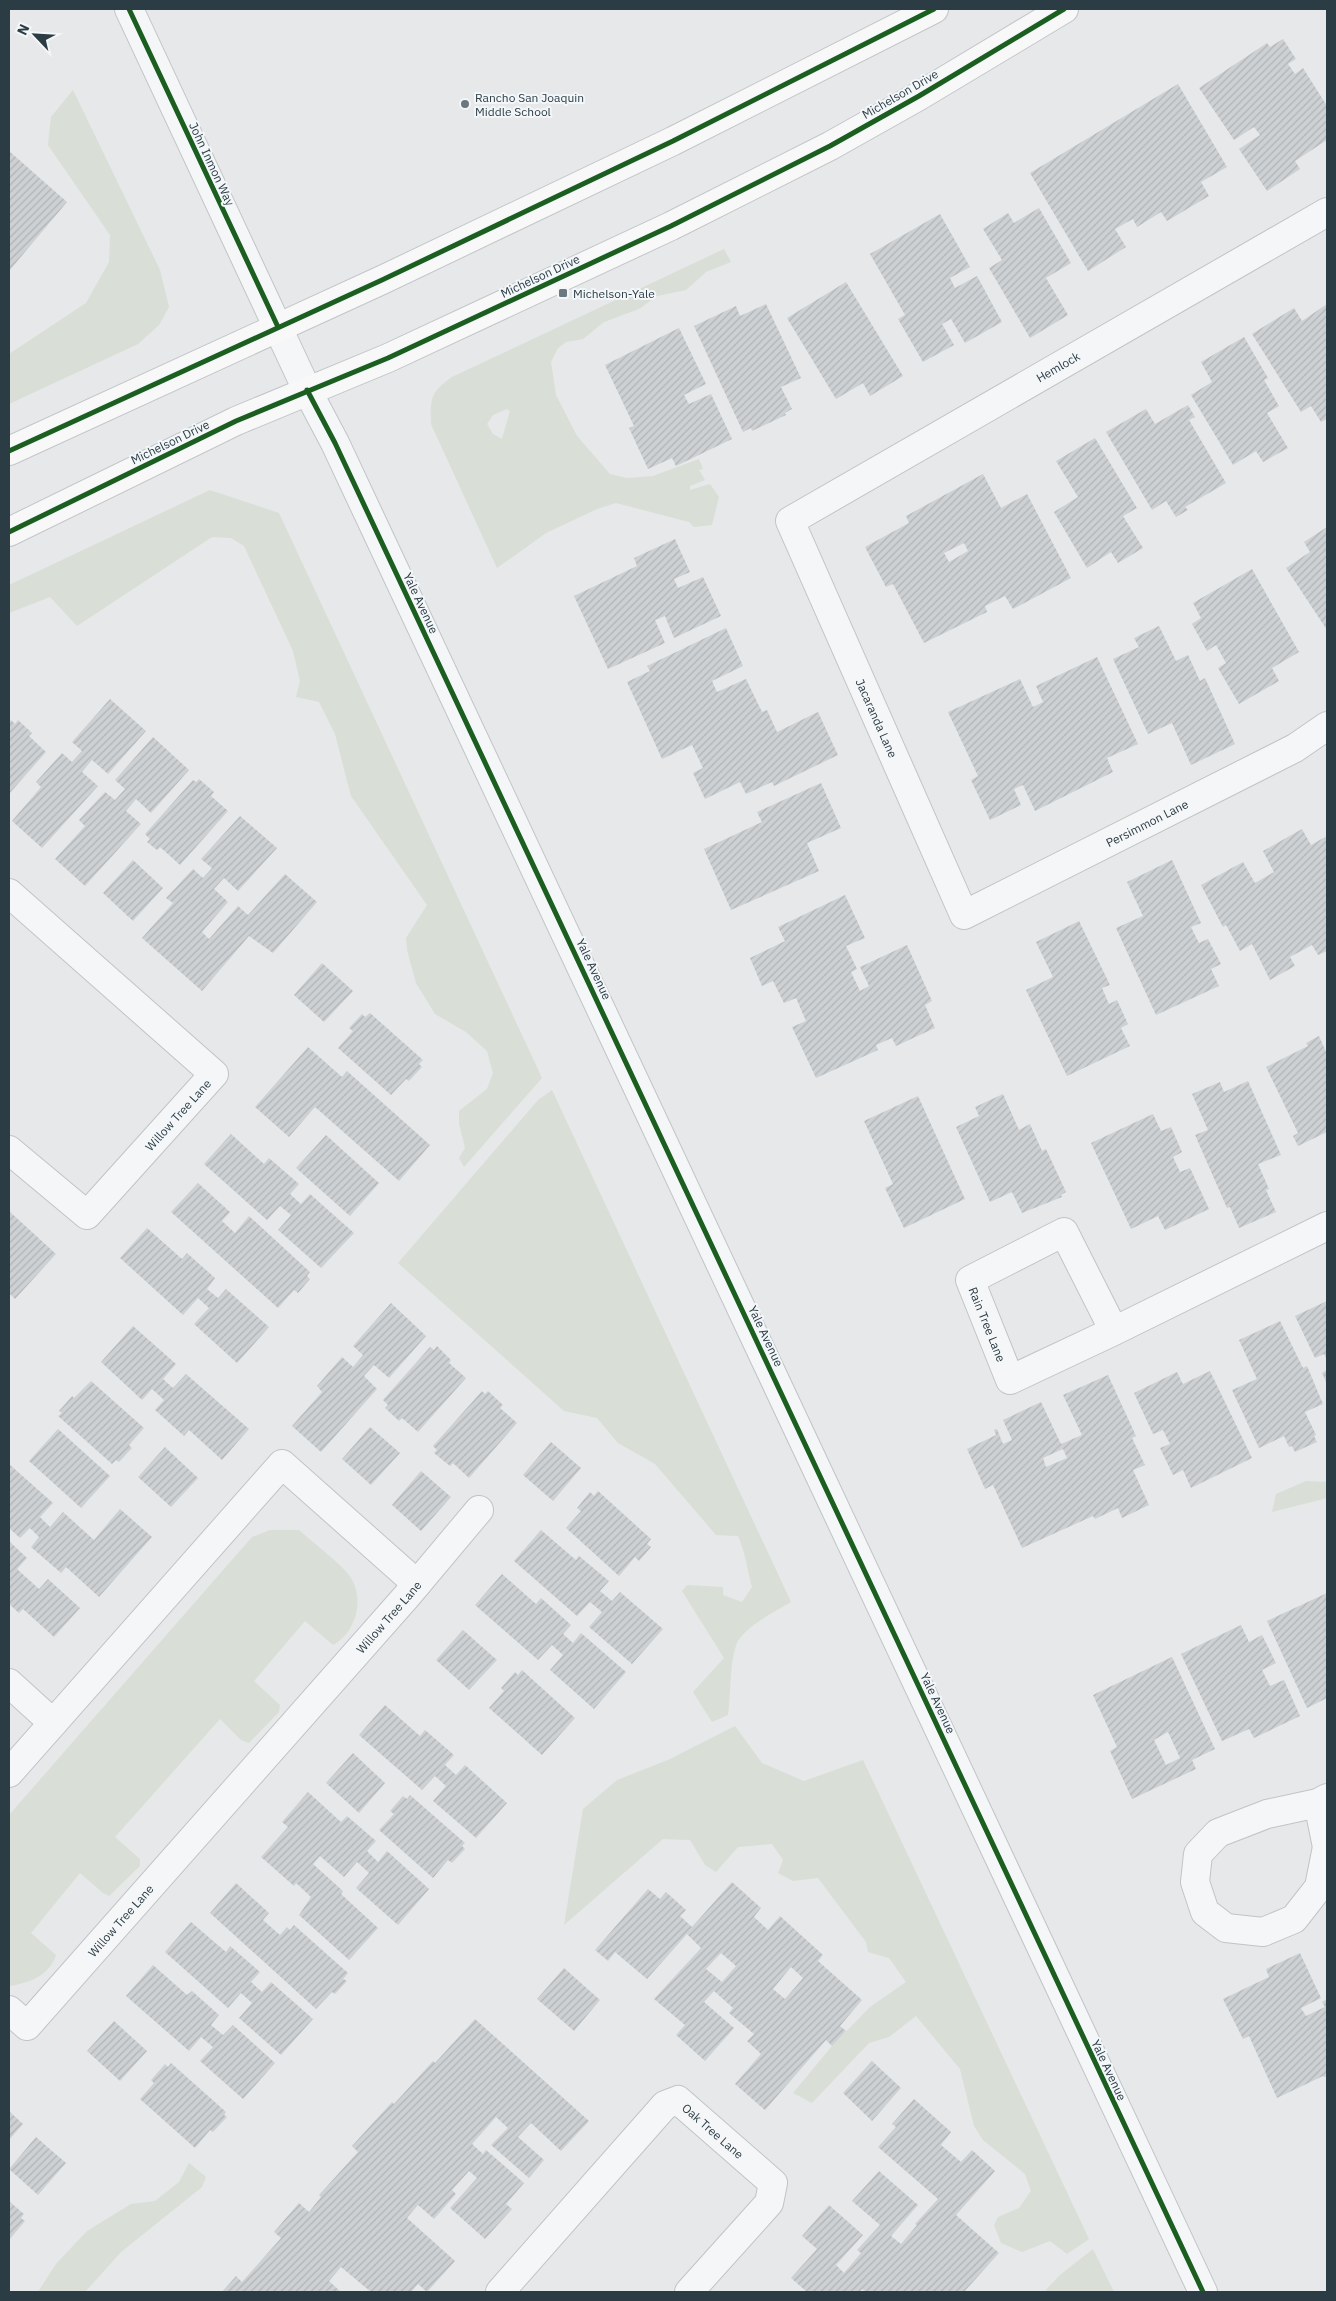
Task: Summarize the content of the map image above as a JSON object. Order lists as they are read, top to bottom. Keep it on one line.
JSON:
{"streets":{"main road":["Michelson Drive"],"street":["John Inmon Way","Hemlock","Yale Avenue","Jacaranda Lane","Persimmon Lane","Willow Tree Lane","Rain Tree Lane","Oak Tree Lane"]},"crossings":[["Michelson Drive","Yale Avenue"],["John Inmon Way","Yale Avenue"],["Hemlock","Jacaranda Lane"],["Jacaranda Lane","Persimmon Lane"]],"places":{"other":["Rancho San Joaquin Middle School"],"transit":["Michelson-Yale"]},"north":"top left"}
